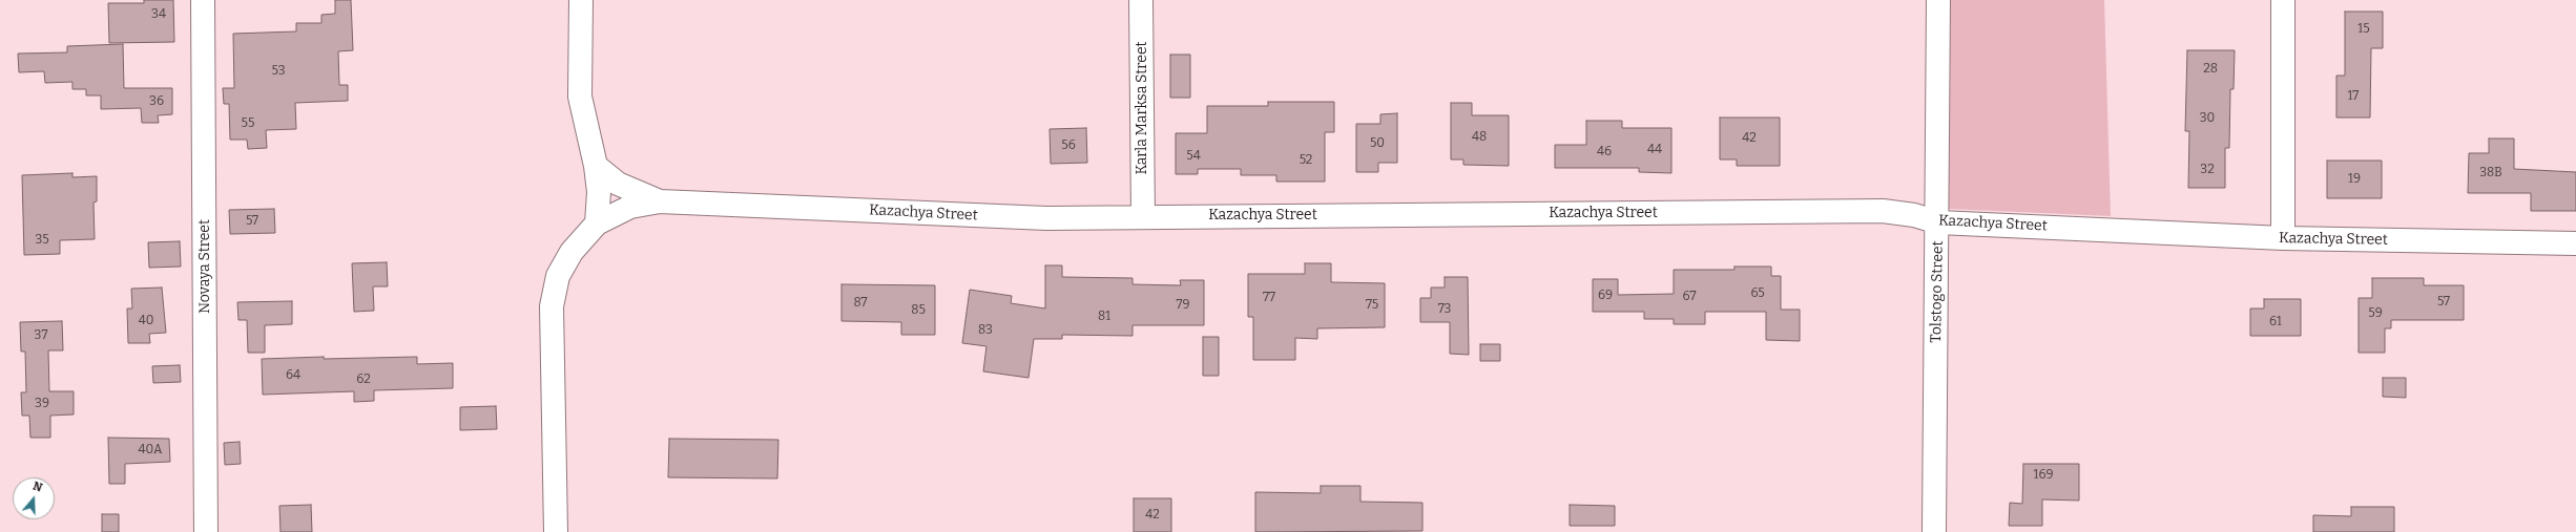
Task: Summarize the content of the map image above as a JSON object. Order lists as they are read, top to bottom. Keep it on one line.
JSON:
{"streets":{"street":["Karla Marksa Street","Kazachya Street","Novaya Street","Tolstogo Street"]},"crossings":[["Karla Marksa Street","Kazachya Street"],["Kazachya Street","Tolstogo Street"]],"house_numbers":["34","15","28","53","17","36","30","55","48","42","50","56","44","46","54","52","32","38В","19","57","35","65","69","67","77","57","87","79","75","73","85","59","81","40","61","83","37","64","62","39","40А","169","42"],"north":"top"}
